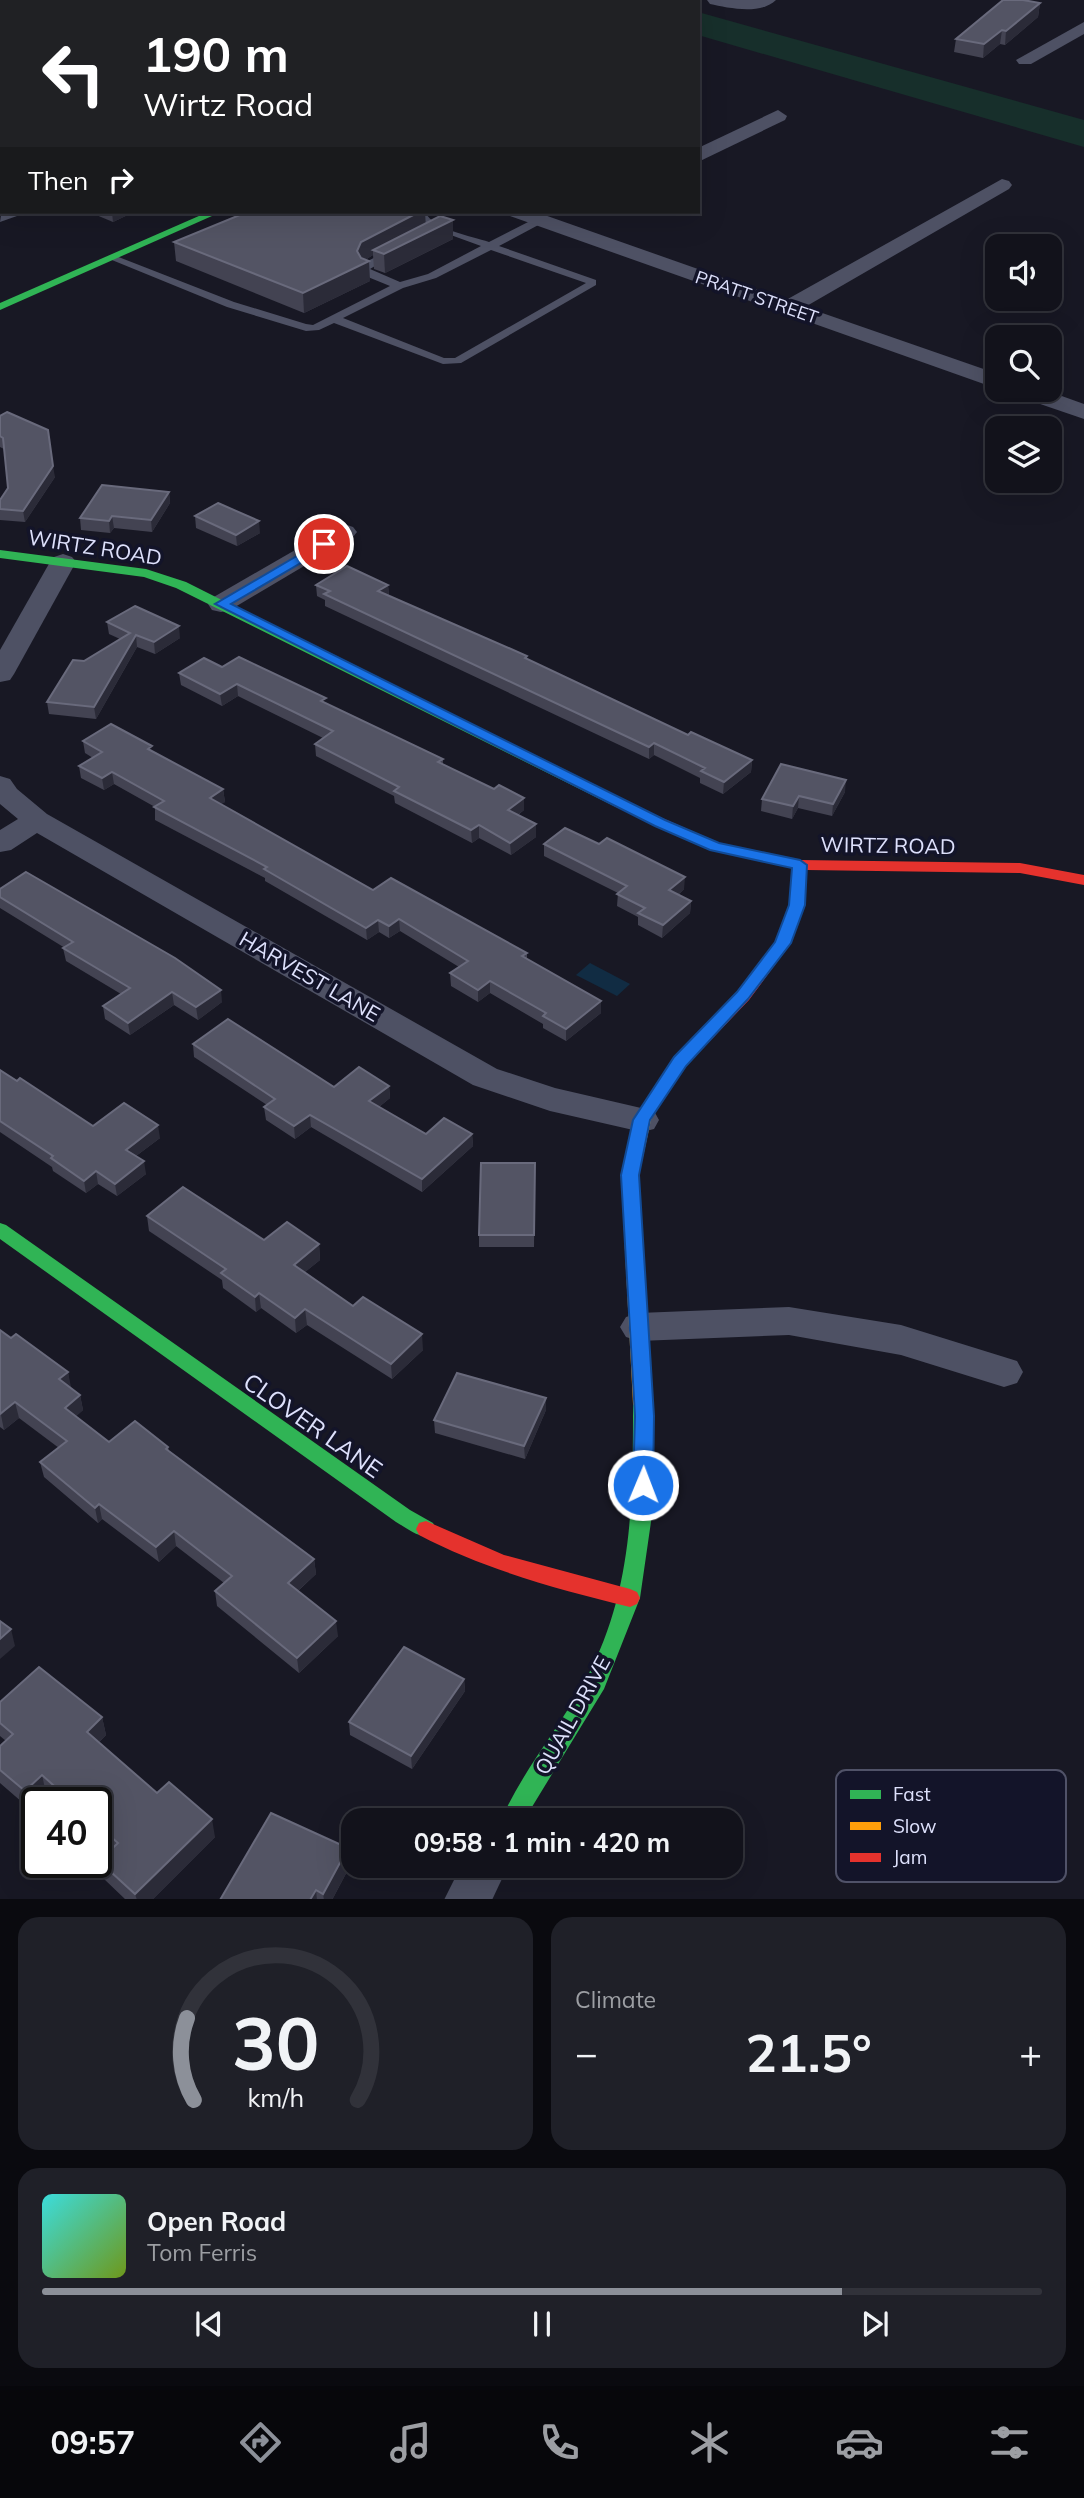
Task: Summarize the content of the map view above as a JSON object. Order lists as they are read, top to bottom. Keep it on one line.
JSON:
{"streets":{"street":["PRATT STREET","WIRTZ ROAD","HARVEST LANE","CLOVER LANE","QUAIL DRIVE"]},"crossings":[["WIRTZ ROAD","QUAIL DRIVE"],["HARVEST LANE","QUAIL DRIVE"],["CLOVER LANE","QUAIL DRIVE"]],"legend":["Fast","Slow","Jam"],"page":{"turn":["190 m","Wirtz Road"],"then":"Then","limit":"40","trip":"09:58 · 1 min · 420 m","tile":"Climate","heat":["−","21.5°","+"],"song":["Open Road","Tom Ferris"],"tabs":"09:57","gauge":["30","km/h"]}}
